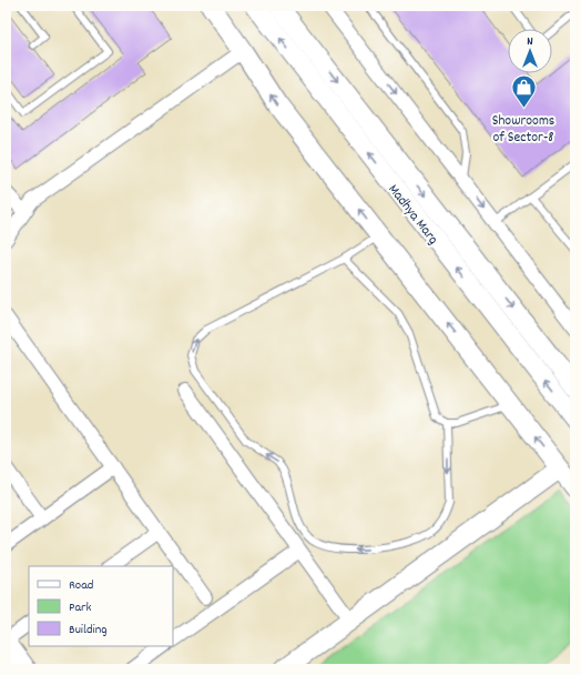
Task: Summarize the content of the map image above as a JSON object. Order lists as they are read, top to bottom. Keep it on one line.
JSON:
{"streets":{"main road":["Madhya Marg"]},"places":{"shop":["Showrooms of Sector-8"]},"legend":["Road","Park","Building"],"north":"top"}
